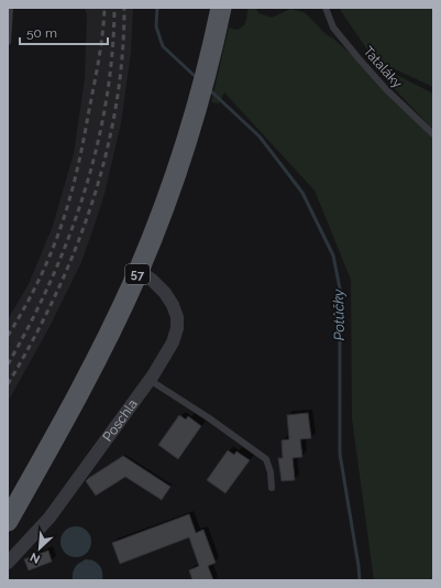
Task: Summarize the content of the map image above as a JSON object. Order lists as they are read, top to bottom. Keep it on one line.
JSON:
{"streets":{"main road":["57"],"street":["Poschla"],"lane":["Tataláky"]},"crossings":[["57","Poschla"]],"water":["Potůčky"],"scale_bar":"50 m","north":"bottom left"}
